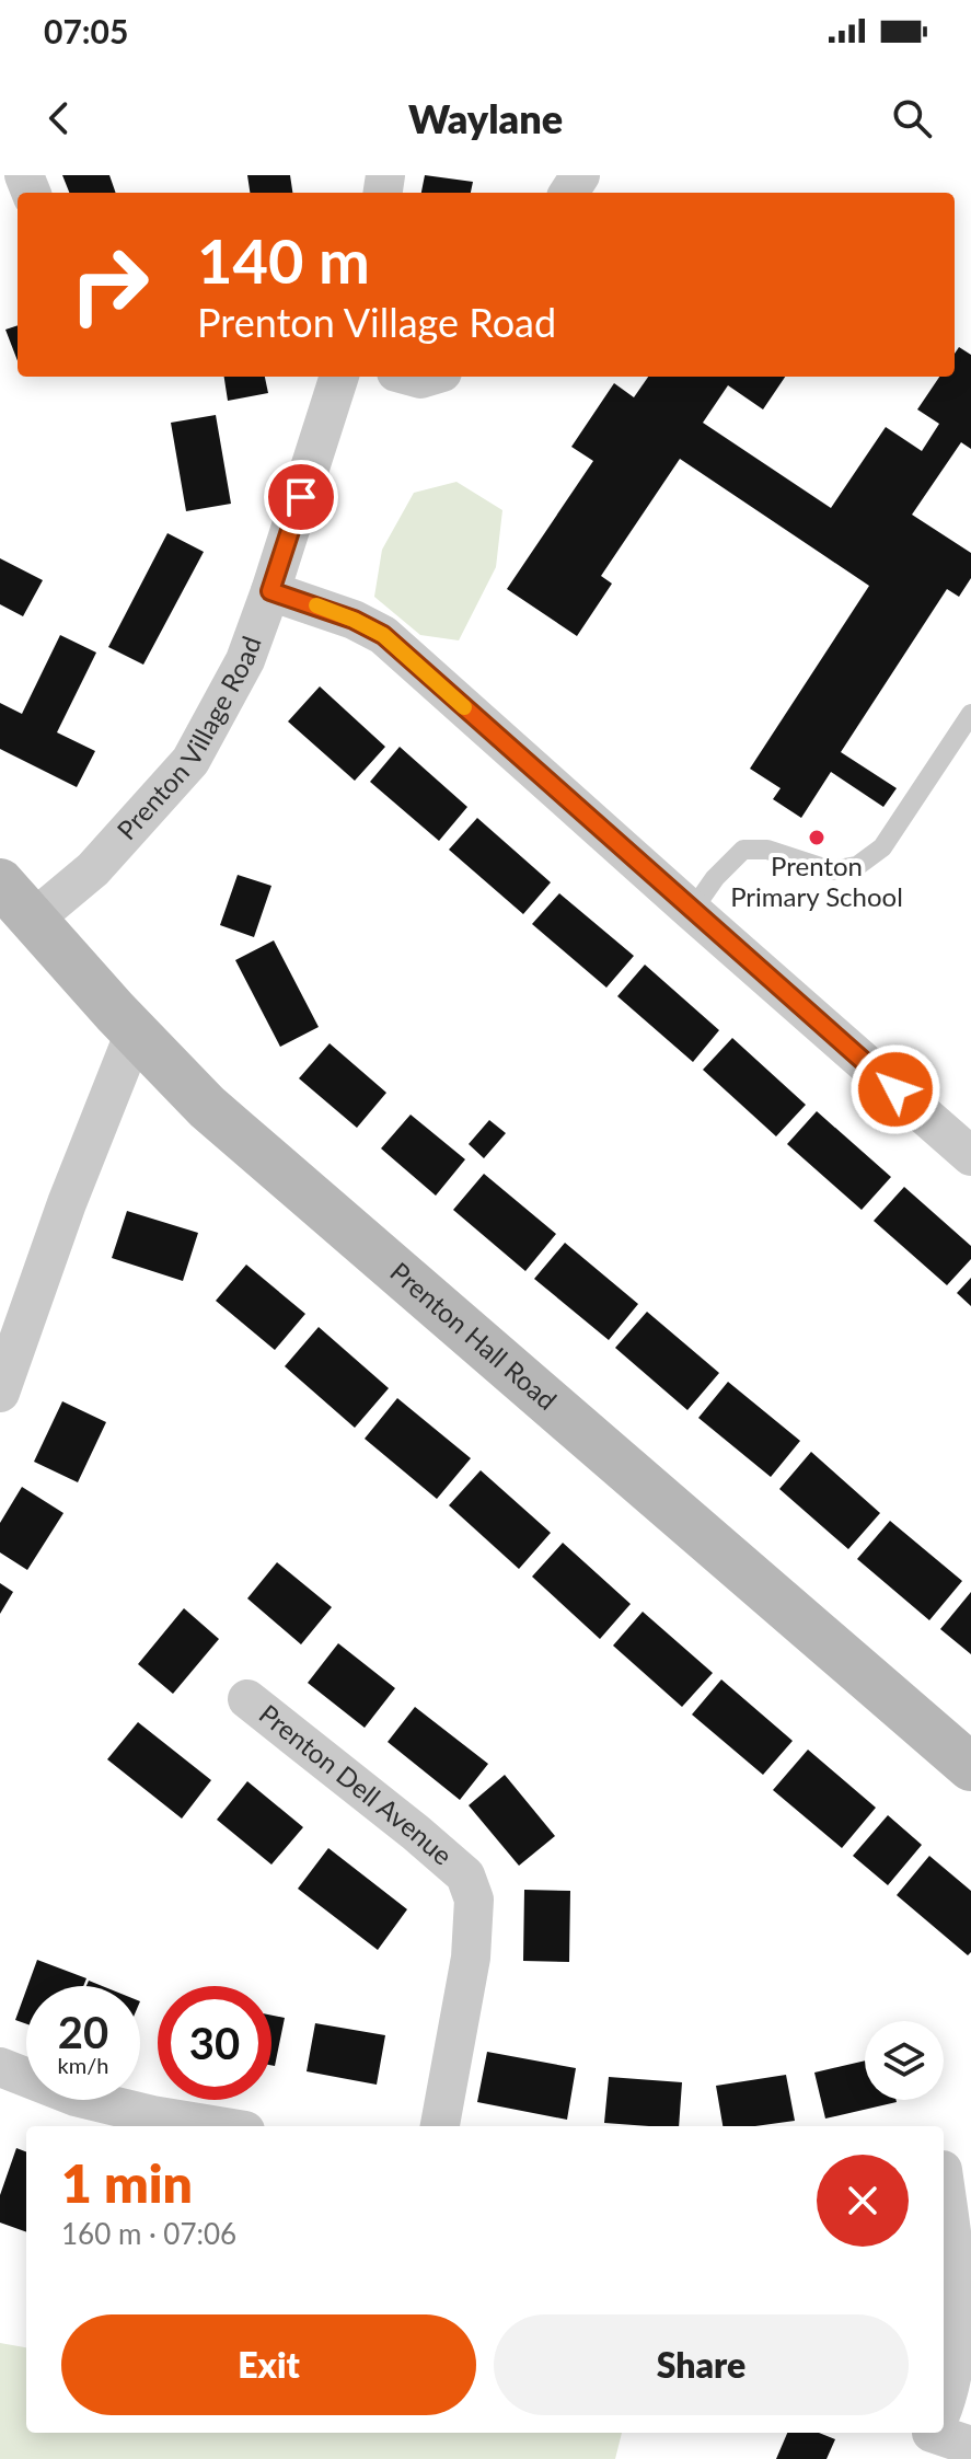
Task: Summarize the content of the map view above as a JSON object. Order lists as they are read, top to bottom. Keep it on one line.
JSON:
{"streets":{"street":["Prenton Village Road","Prenton Hall Road","Prenton Dell Avenue"]},"crossings":[["Prenton Village Road","Prenton Hall Road"]],"places":["Prenton Primary School"],"page":{"status":"07:05","header":"Waylane","turn":["140 m","Prenton Village Road"],"speed":"20 km/h","limit":"30","heading":["1 min","160 m · 07:06"],"buttons":["Exit","Share"]}}
